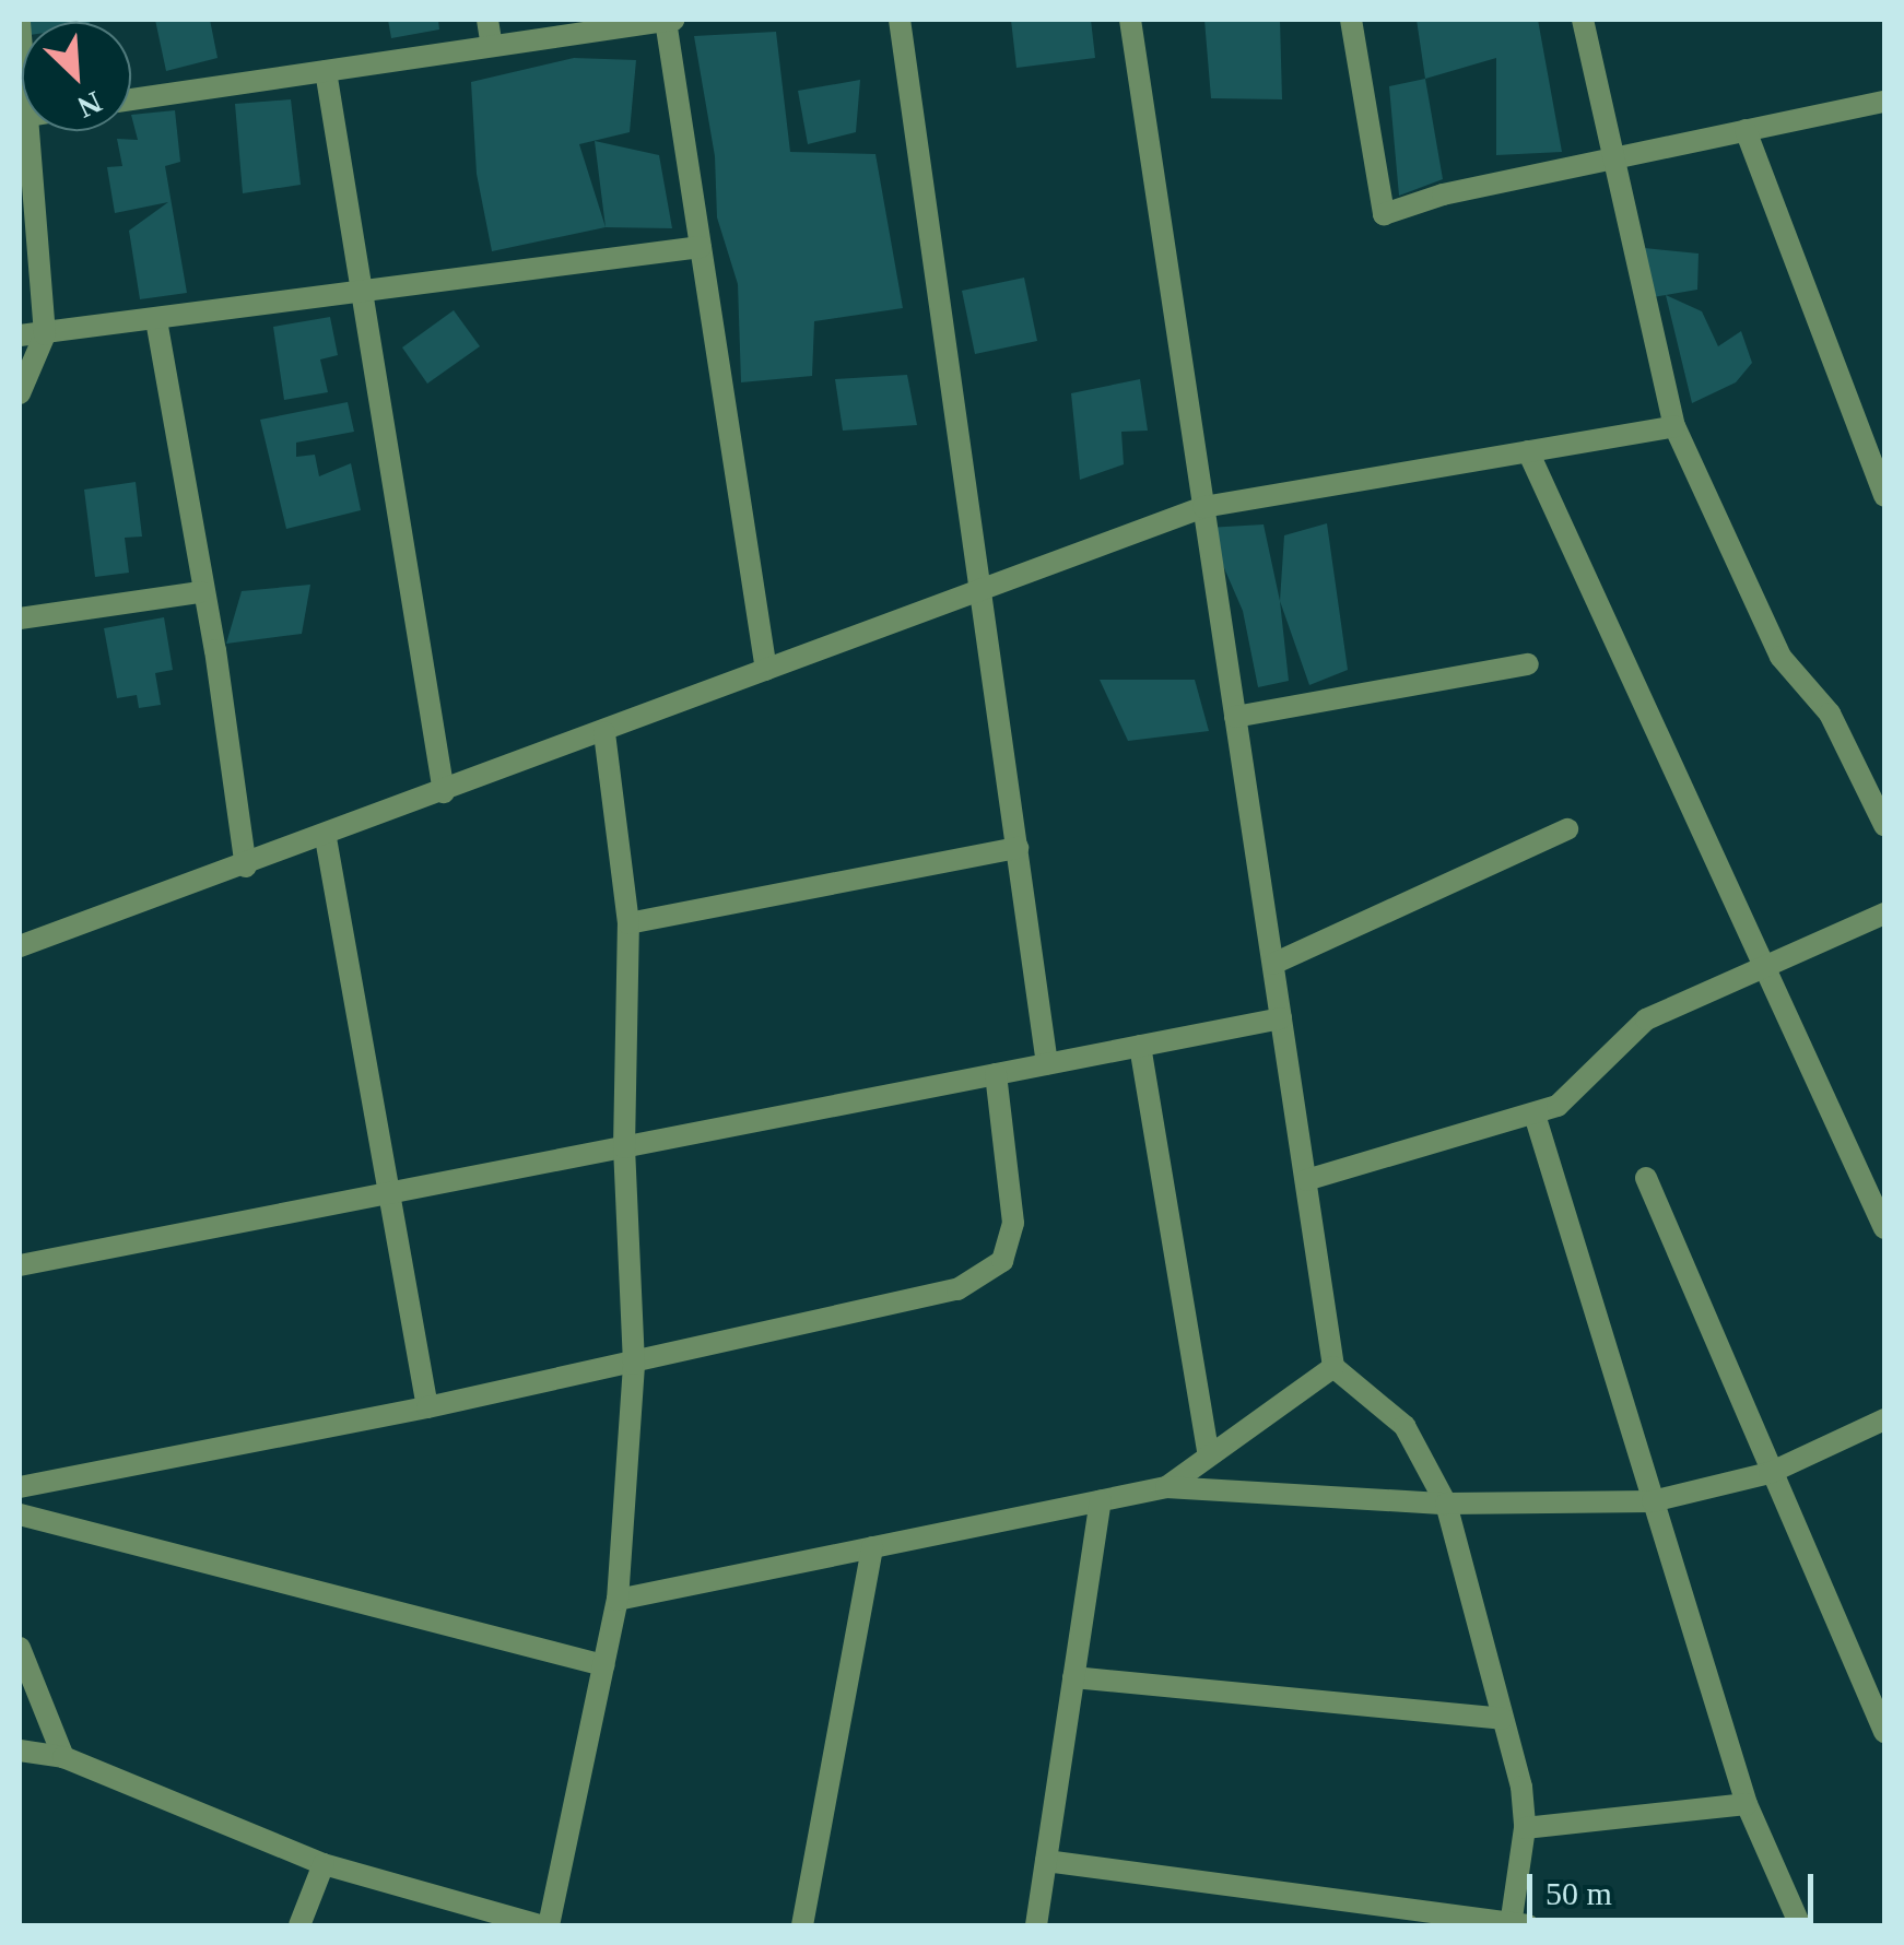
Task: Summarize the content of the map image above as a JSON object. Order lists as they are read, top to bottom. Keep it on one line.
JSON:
{"scale_bar":"50 m","north":"bottom right"}
